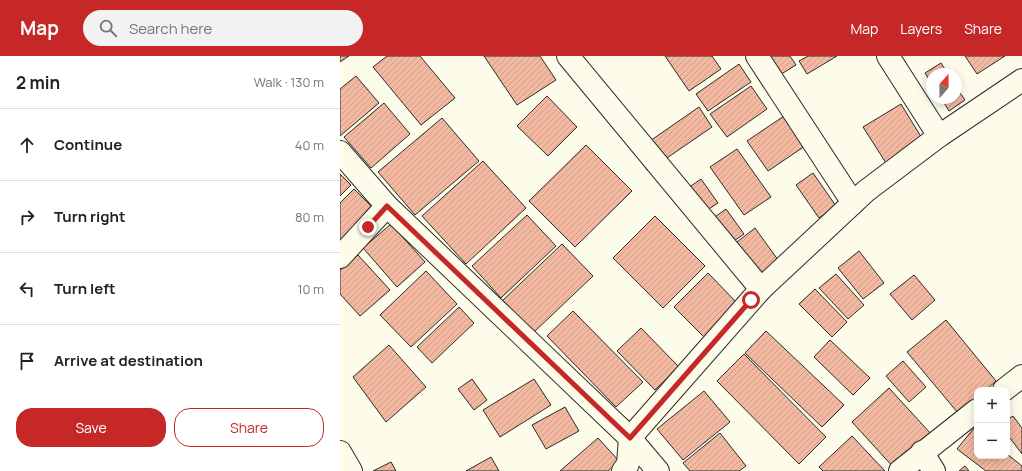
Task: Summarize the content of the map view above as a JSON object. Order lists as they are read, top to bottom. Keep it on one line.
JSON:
{"north":"top","page":{"header":"Map","search":"Search here","nav":["Map","Layers","Share"],"heading":["2 min","Walk · 130 m"],"list":[["Continue","40 m"],["Turn right","80 m"],["Turn left","10 m"],"Arrive at destination"],"map_buttons":["+","−"],"buttons":["Save","Share"]}}
